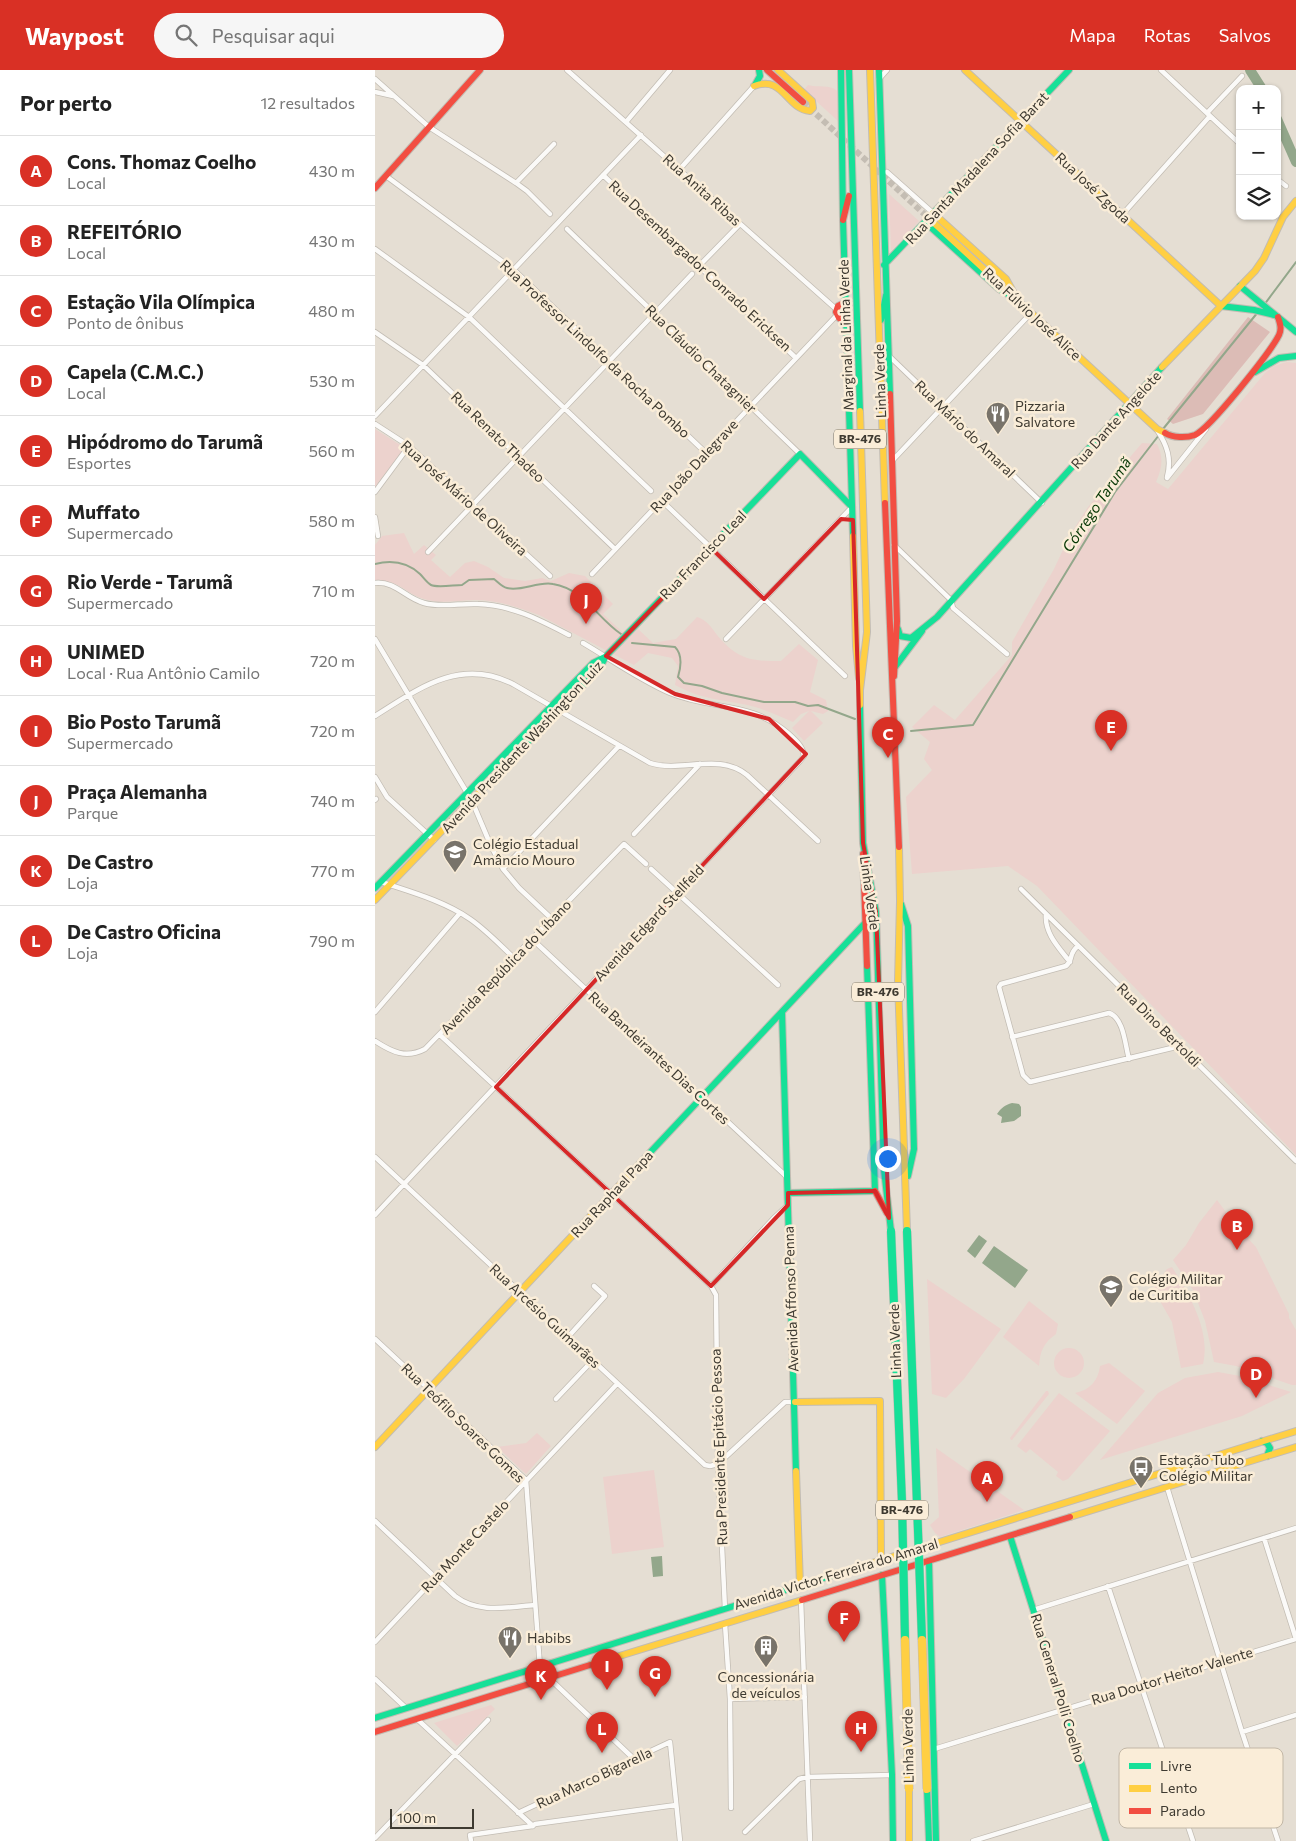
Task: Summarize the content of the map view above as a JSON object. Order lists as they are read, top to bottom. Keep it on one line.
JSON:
{"streets":{"main road":["Rua Santa Madalena Sofia Barat","Rua José Zgoda","Rua Fúlvio José Alice","Marginal da Linha Verde","Rua Cláudio Chatagnier","Linha Verde","Rua Dante Angelote","BR-476","Rua Francisco Leal","Avenida Presidente Washington Luiz","Rua Raphael Papa","Avenida Affonso Penna","Avenida Victor Ferreira do Amaral","Rua General Polli Coelho"],"street":["Rua Anita Ribas","Rua Desembargador Conrado Ericksen","Rua Professor Lindolfo da Rocha Pombo","Rua Mário do Amaral","Rua Renato Thadeo","Rua João Dalegrave","Rua José Mário de Oliveira","Avenida Edgard Stellfeld","Avenida República do Líbano","Rua Dino Bertoldi","Rua Bandeirantes Dias Cortes","Rua Arcésio Guimarães","Rua Teófilo Soares Gomes","Rua Presidente Epitácio Pessoa","Rua Monte Castelo","Rua Doutor Heitor Valente","Rua Marco Bigarella"]},"crossings":[["Rua Santa Madalena Sofia Barat","Rua José Zgoda"],["Rua José Zgoda","Rua Dante Angelote"],["Rua Anita Ribas","Rua João Dalegrave"],["Rua Desembargador Conrado Ericksen","Rua João Dalegrave"],["Rua Fúlvio José Alice","Rua Dante Angelote"],["Marginal da Linha Verde","Rua Cláudio Chatagnier"],["Marginal da Linha Verde","Linha Verde"],["Rua Professor Lindolfo da Rocha Pombo","Rua João Dalegrave"],["Rua Cláudio Chatagnier","Rua João Dalegrave"],["Rua Cláudio Chatagnier","Rua Francisco Leal"],["Linha Verde","Rua Raphael Papa"],["Linha Verde","Avenida Victor Ferreira do Amaral"],["Linha Verde","Rua Doutor Heitor Valente"],["Rua Dante Angelote","Rua Mário do Amaral"],["Rua Renato Thadeo","Rua João Dalegrave"],["Rua Francisco Leal","Avenida Presidente Washington Luiz"],["Rua Francisco Leal","Avenida Edgard Stellfeld"],["Avenida Presidente Washington Luiz","Avenida Edgard Stellfeld"],["Avenida Edgard Stellfeld","Rua Bandeirantes Dias Cortes"],["Avenida Edgard Stellfeld","Rua Arcésio Guimarães"],["Avenida República do Líbano","Rua Bandeirantes Dias Cortes"],["Rua Bandeirantes Dias Cortes","Rua Raphael Papa"],["Rua Bandeirantes Dias Cortes","Avenida Affonso Penna"],["Rua Raphael Papa","Avenida Affonso Penna"],["Rua Raphael Papa","Rua Arcésio Guimarães"],["Rua Raphael Papa","Rua Teófilo Soares Gomes"],["Avenida Affonso Penna","Avenida Victor Ferreira do Amaral"],["Rua Arcésio Guimarães","Rua Presidente Epitácio Pessoa"],["Rua Arcésio Guimarães","Rua Monte Castelo"],["Rua Teófilo Soares Gomes","Rua Monte Castelo"],["Rua Teófilo Soares Gomes","Avenida Victor Ferreira do Amaral"],["Rua Presidente Epitácio Pessoa","Avenida Victor Ferreira do Amaral"],["Avenida Victor Ferreira do Amaral","Rua General Polli Coelho"],["Rua Doutor Heitor Valente","Rua General Polli Coelho"]],"water":["Córrego Tarumã"],"places":{"restaurant":["Pizzaria Salvatore","Habibs"],"school or university":["Colégio Estadual Amâncio Mouro","Colégio Militar de Curitiba"],"bus stop":["Estação Tubo Colégio Militar"],"building":["Concessionária de veículos"]},"legend":["Livre","Lento","Parado"],"scale_bar":"100 m","page":{"header":"Waypost","search":"Pesquisar aqui","nav":["Mapa","Rotas","Salvos"],"heading":["Por perto","12 resultados"],"map_buttons":["+","−"],"list":[{"mark":"A","name":"Cons. Thomaz Coelho","note":"Local","value":"430 m"},{"mark":"B","name":"REFEITÓRIO","note":"Local","value":"430 m"},{"mark":"C","name":"Estação Vila Olímpica","note":"Ponto de ônibus","value":"480 m"},{"mark":"D","name":"Capela (C.M.C.)","note":"Local","value":"530 m"},{"mark":"E","name":"Hipódromo do Tarumã","note":"Esportes","value":"560 m"},{"mark":"F","name":"Muffato","note":"Supermercado","value":"580 m"},{"mark":"G","name":"Rio Verde - Tarumã","note":"Supermercado","value":"710 m"},{"mark":"H","name":"UNIMED","note":"Local · Rua Antônio Camilo","value":"720 m"},{"mark":"I","name":"Bio Posto Tarumã","note":"Supermercado","value":"720 m"},{"mark":"J","name":"Praça Alemanha","note":"Parque","value":"740 m"},{"mark":"K","name":"De Castro","note":"Loja","value":"770 m"},{"mark":"L","name":"De Castro Oficina","note":"Loja","value":"790 m"}],"pins":["J","E","C","B","D","A","F","I","G","K","H","L"],"scale":"100 m"}}
